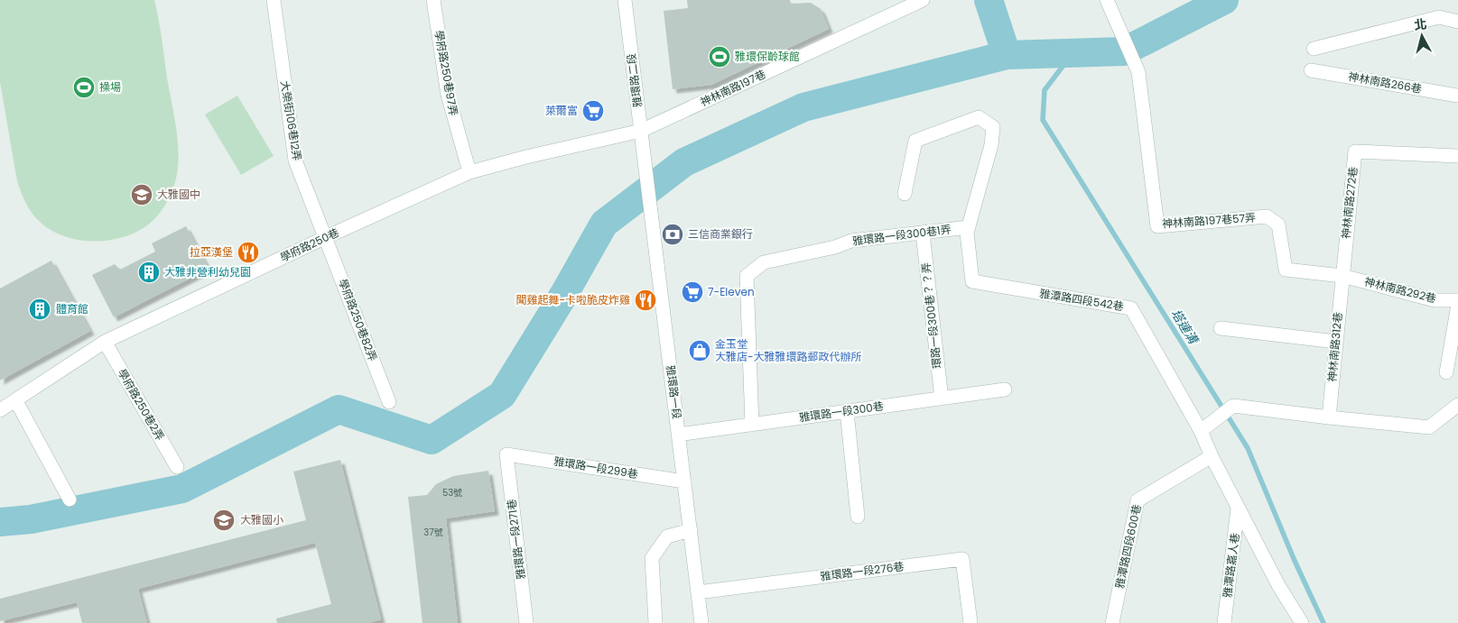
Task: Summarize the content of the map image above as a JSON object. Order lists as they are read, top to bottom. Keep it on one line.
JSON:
{"streets":{"street":["學府路250巷97弄","雅環路二段","神林南路266巷","神林南路197巷","大榮街106巷12弄","神林南路272巷","神林南路197巷57弄","雅環路一段300巷1弄","學府路250巷","神林南路292巷","雅潭路四段542巷","環路一段300巷？？弄","學府路250巷82弄","神林南路312巷","雅環路一段","學府路250巷2弄","雅環路一段300巷","雅環路一段299巷","雅環路一段271巷","雅潭路四段600巷","雅潭路嘉人巷","雅環路一段276巷"]},"crossings":[["學府路250巷97弄","學府路250巷"],["雅環路二段","神林南路197巷"],["雅環路二段","學府路250巷"],["雅環路二段","雅環路一段"],["神林南路197巷","學府路250巷"],["大榮街106巷12弄","學府路250巷"],["大榮街106巷12弄","學府路250巷82弄"],["神林南路272巷","神林南路197巷57弄"],["神林南路272巷","神林南路292巷"],["神林南路272巷","神林南路312巷"],["神林南路197巷57弄","神林南路292巷"],["神林南路197巷57弄","神林南路312巷"],["雅環路一段300巷1弄","雅潭路四段542巷"],["雅環路一段300巷1弄","環路一段300巷？？弄"],["雅環路一段300巷1弄","雅環路一段300巷"],["學府路250巷","學府路250巷82弄"],["學府路250巷","學府路250巷2弄"],["神林南路292巷","神林南路312巷"],["雅潭路四段542巷","雅潭路四段600巷"],["雅潭路四段542巷","雅潭路嘉人巷"],["環路一段300巷？？弄","雅環路一段300巷"],["雅環路一段","雅環路一段300巷"],["雅環路一段","雅環路一段299巷"],["雅環路一段","雅環路一段276巷"],["雅環路一段299巷","雅環路一段271巷"]],"water":["塔連溝"],"places":{"sports":["雅環保齡球館","操場"],"supermarket":["萊爾富","7-Eleven"],"school or university":["大雅國中","大雅國小"],"bank":["三信商業銀行"],"restaurant":["拉亞漢堡","聞雞起舞-卡啦脆皮炸雞"],"building":["大雅非營利幼兒園","體育館"],"shop":["金玉堂 大雅店-大雅雅環路郵政代辦所"]},"house_numbers":["53號","37號"],"north":"top"}
